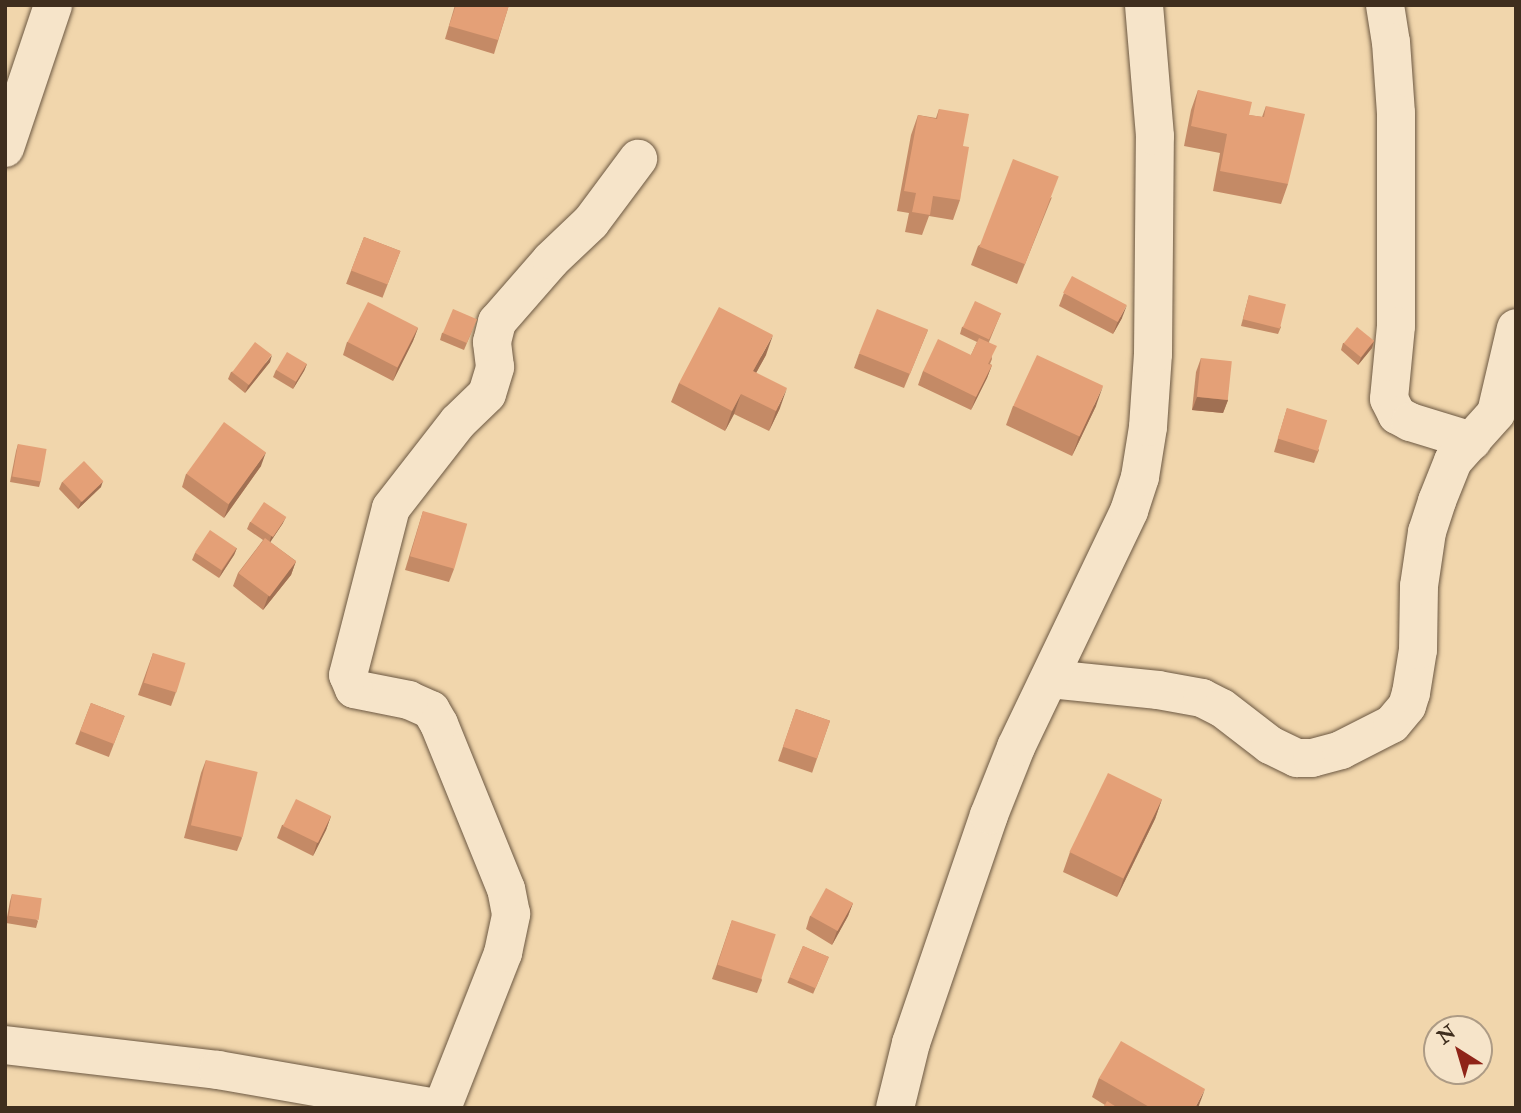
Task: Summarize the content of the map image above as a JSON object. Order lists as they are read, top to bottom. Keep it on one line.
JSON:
{"north":"top left"}
